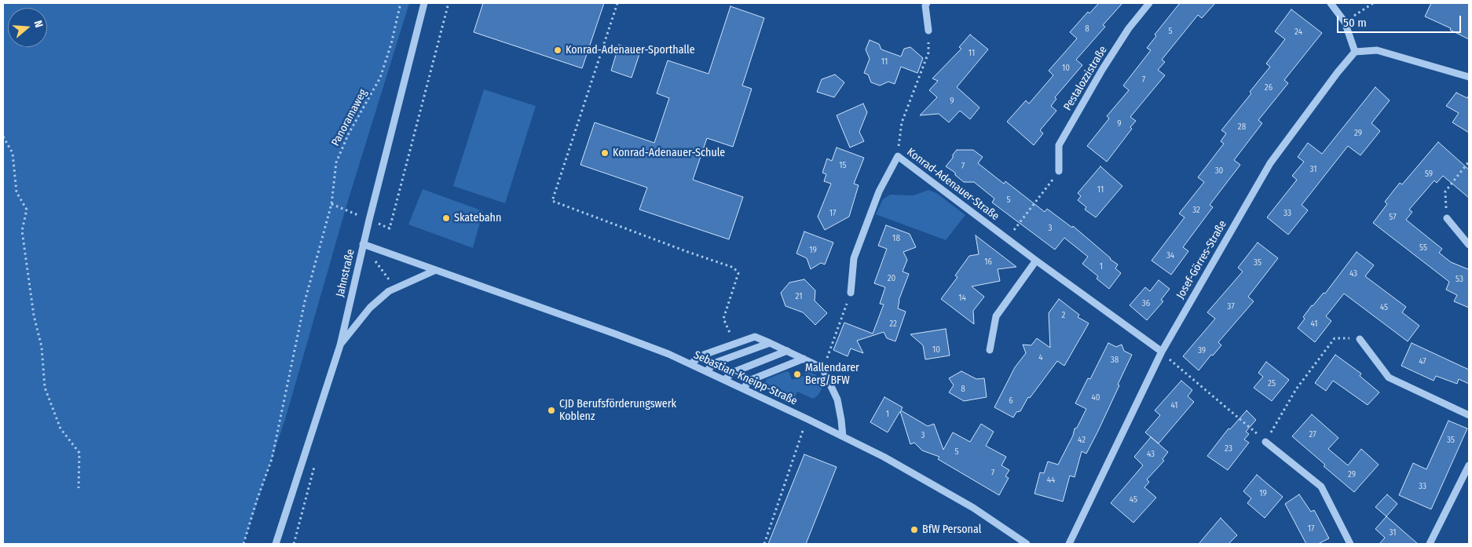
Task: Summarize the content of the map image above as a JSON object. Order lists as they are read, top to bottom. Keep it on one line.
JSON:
{"streets":{"street":["Pestalozzistraße","Konrad-Adenauer-Straße","Josef-Görres-Straße","Jahnstraße","Sebastian-Kneipp-Straße"],"path":["Panoramaweg"]},"crossings":[["Konrad-Adenauer-Straße","Josef-Görres-Straße"],["Jahnstraße","Sebastian-Kneipp-Straße"]],"places":["Konrad-Adenauer-Sporthalle","Konrad-Adenauer-Schule","Skatebahn","Mallendarer Berg/BFW","CJD Berufsförderungswerk Koblenz","BfW Personal"],"house_numbers":["8","5","24","11","11","10","7","26","9","9","28","29","15","7","31","30","59","11","5","32","17","33","57","3","18","55","19","34","16","35","1","43","20","53","21","14","36","37","45","2","22","41","10","39","4","38","47","25","8","40","6","41","1","27","3","42","35","23","5","43","7","29","44","33","19","45","17","31"],"scale_bar":"50 m","north":"right"}
